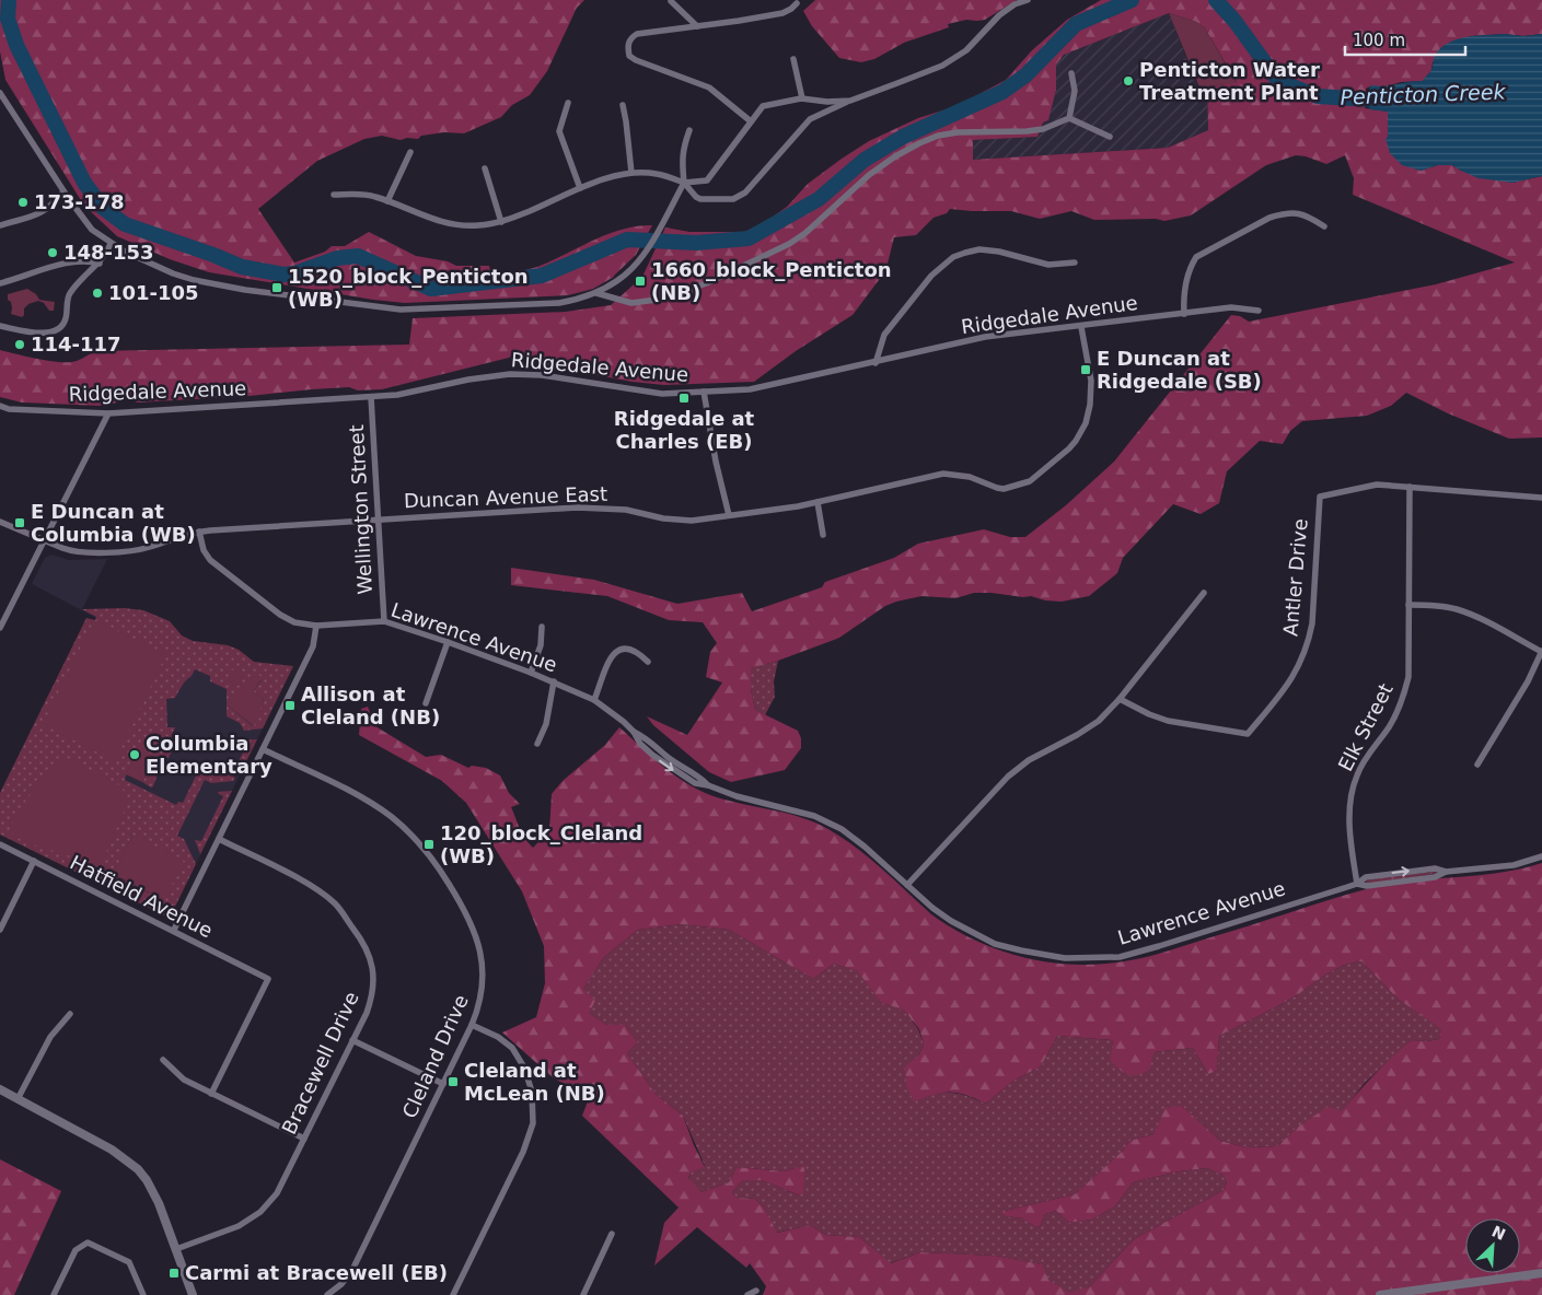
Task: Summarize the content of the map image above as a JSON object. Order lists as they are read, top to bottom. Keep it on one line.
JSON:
{"streets":{"street":["Ridgedale Avenue","Duncan Avenue East","Wellington Street","Antler Drive","Lawrence Avenue","Elk Street","Hatfield Avenue","Cleland Drive","Bracewell Drive"]},"crossings":[["Ridgedale Avenue","Duncan Avenue East"],["Ridgedale Avenue","Wellington Street"],["Duncan Avenue East","Wellington Street"],["Duncan Avenue East","Lawrence Avenue"],["Wellington Street","Lawrence Avenue"],["Antler Drive","Elk Street"],["Lawrence Avenue","Elk Street"]],"water":["Penticton Creek"],"places":{"other":["Penticton Water Treatment Plant","173-178","148-153","101-105","114-117","Columbia Elementary"],"transit":["1660_block_Penticton (NB)","1520_block_Penticton (WB)","E Duncan at Ridgedale (SB)","Ridgedale at Charles (EB)","E Duncan at Columbia (WB)","Allison at Cleland (NB)","120_block_Cleland (WB)","Cleland at McLean (NB)","Carmi at Bracewell (EB)"]},"scale_bar":"100 m","north":"top right"}
